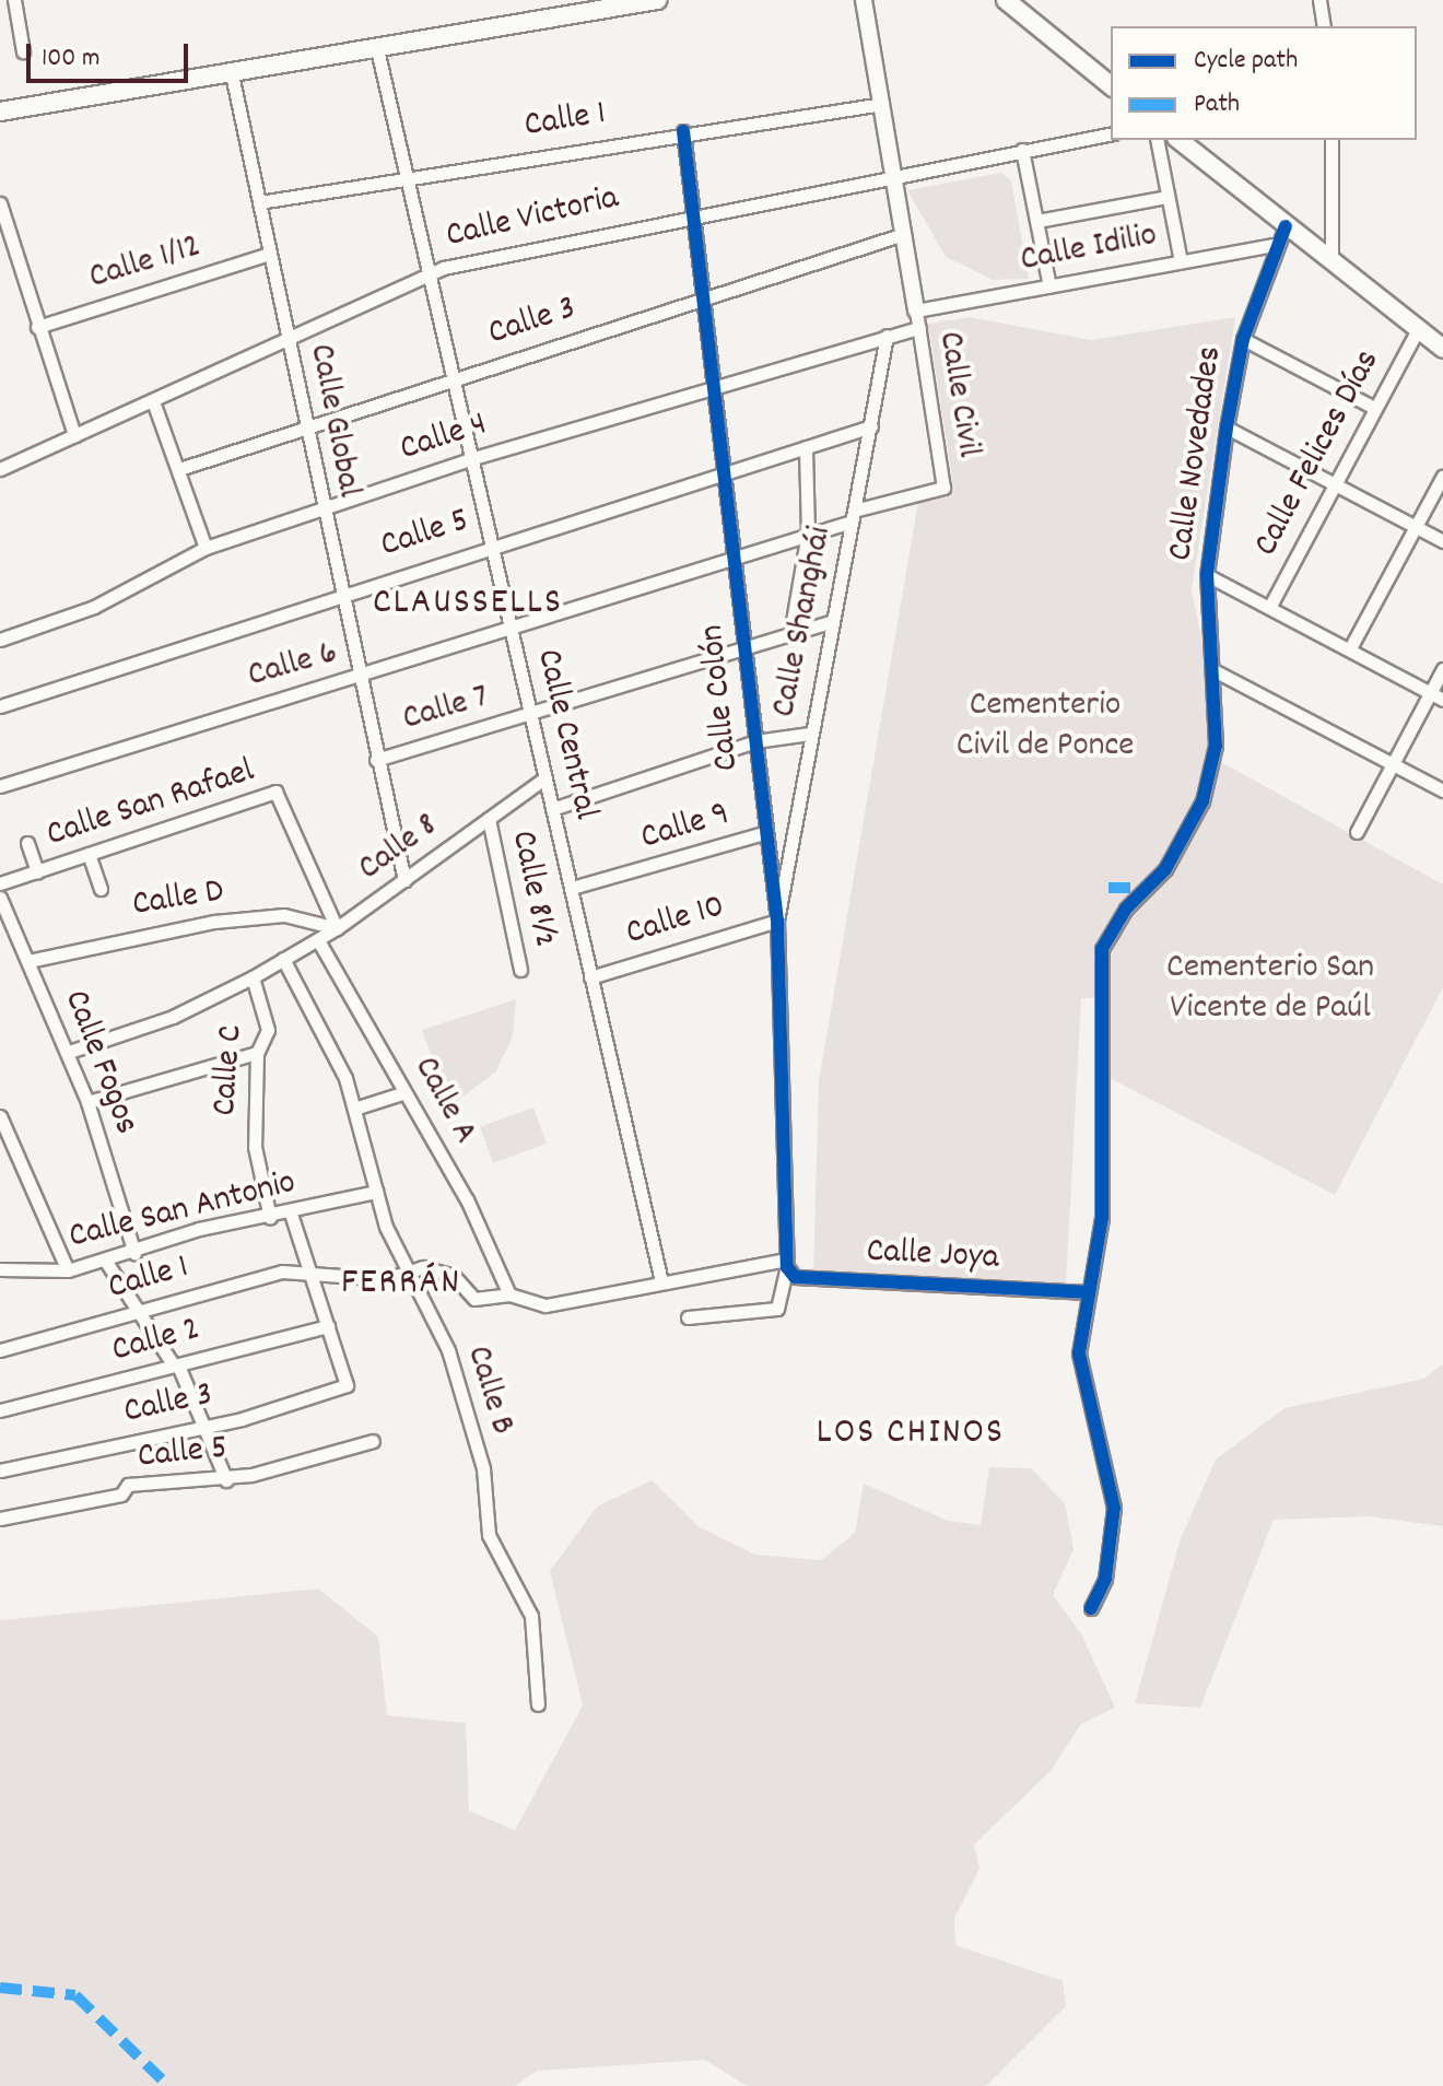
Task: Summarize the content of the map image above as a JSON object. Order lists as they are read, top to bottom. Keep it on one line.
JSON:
{"streets":{"street":["Calle 1","Calle Victoria","Calle Idilio","Calle 1/12","Calle 3","Calle Civil","Calle Global","Calle 4","Calle Novedades","Calle Felices Días","Calle 5","Calle Shanghái","Calle 6","Calle Colón","Calle 7","Calle Central","Calle San Rafael","Calle 9","Calle 8","Calle 8½","Calle D","Calle 10","Calle Fogos","Calle C","Calle A","Calle San Antonio","Calle Joya","Calle 2","Calle B"]},"crossings":[["Calle 1","Calle Global"],["Calle 1","Calle Colón"],["Calle 1","Calle Central"],["Calle 1","Calle A"],["Calle 1","Calle B"],["Calle Victoria","Calle Global"],["Calle Victoria","Calle Colón"],["Calle Victoria","Calle Central"],["Calle Idilio","Calle Civil"],["Calle Idilio","Calle Novedades"],["Calle 1/12","Calle Global"],["Calle 3","Calle Global"],["Calle 3","Calle Colón"],["Calle 3","Calle Central"],["Calle 3","Calle 2"],["Calle Civil","Calle 4"],["Calle Civil","Calle 6"],["Calle Global","Calle 4"],["Calle Global","Calle 5"],["Calle Global","Calle 6"],["Calle Global","Calle 7"],["Calle Global","Calle 8"],["Calle 4","Calle Shanghái"],["Calle 4","Calle Colón"],["Calle 4","Calle Central"],["Calle Novedades","Calle Joya"],["Calle 5","Calle Shanghái"],["Calle 5","Calle Colón"],["Calle 5","Calle Central"],["Calle Shanghái","Calle 6"],["Calle Shanghái","Calle Colón"],["Calle Shanghái","Calle 7"],["Calle Shanghái","Calle 10"],["Calle 6","Calle Colón"],["Calle 6","Calle Central"],["Calle Colón","Calle 7"],["Calle Colón","Calle 9"],["Calle Colón","Calle 10"],["Calle Colón","Calle Joya"],["Calle 7","Calle Central"],["Calle Central","Calle 9"],["Calle Central","Calle 8"],["Calle Central","Calle 10"],["Calle San Rafael","Calle 8"],["Calle San Rafael","Calle D"],["Calle 8","Calle 8½"],["Calle 8","Calle D"],["Calle 8","Calle C"],["Calle 8","Calle A"],["Calle 8","Calle B"],["Calle D","Calle Fogos"],["Calle Fogos","Calle San Antonio"],["Calle C","Calle San Antonio"],["Calle San Antonio","Calle B"]],"districts":["CLAUSSELLS","FERRÁN","LOS CHINOS"],"parks":["Cementerio Civil de Ponce","Cementerio San Vicente de Paúl"],"legend":["Cycle path","Path"],"scale_bar":"100 m"}
